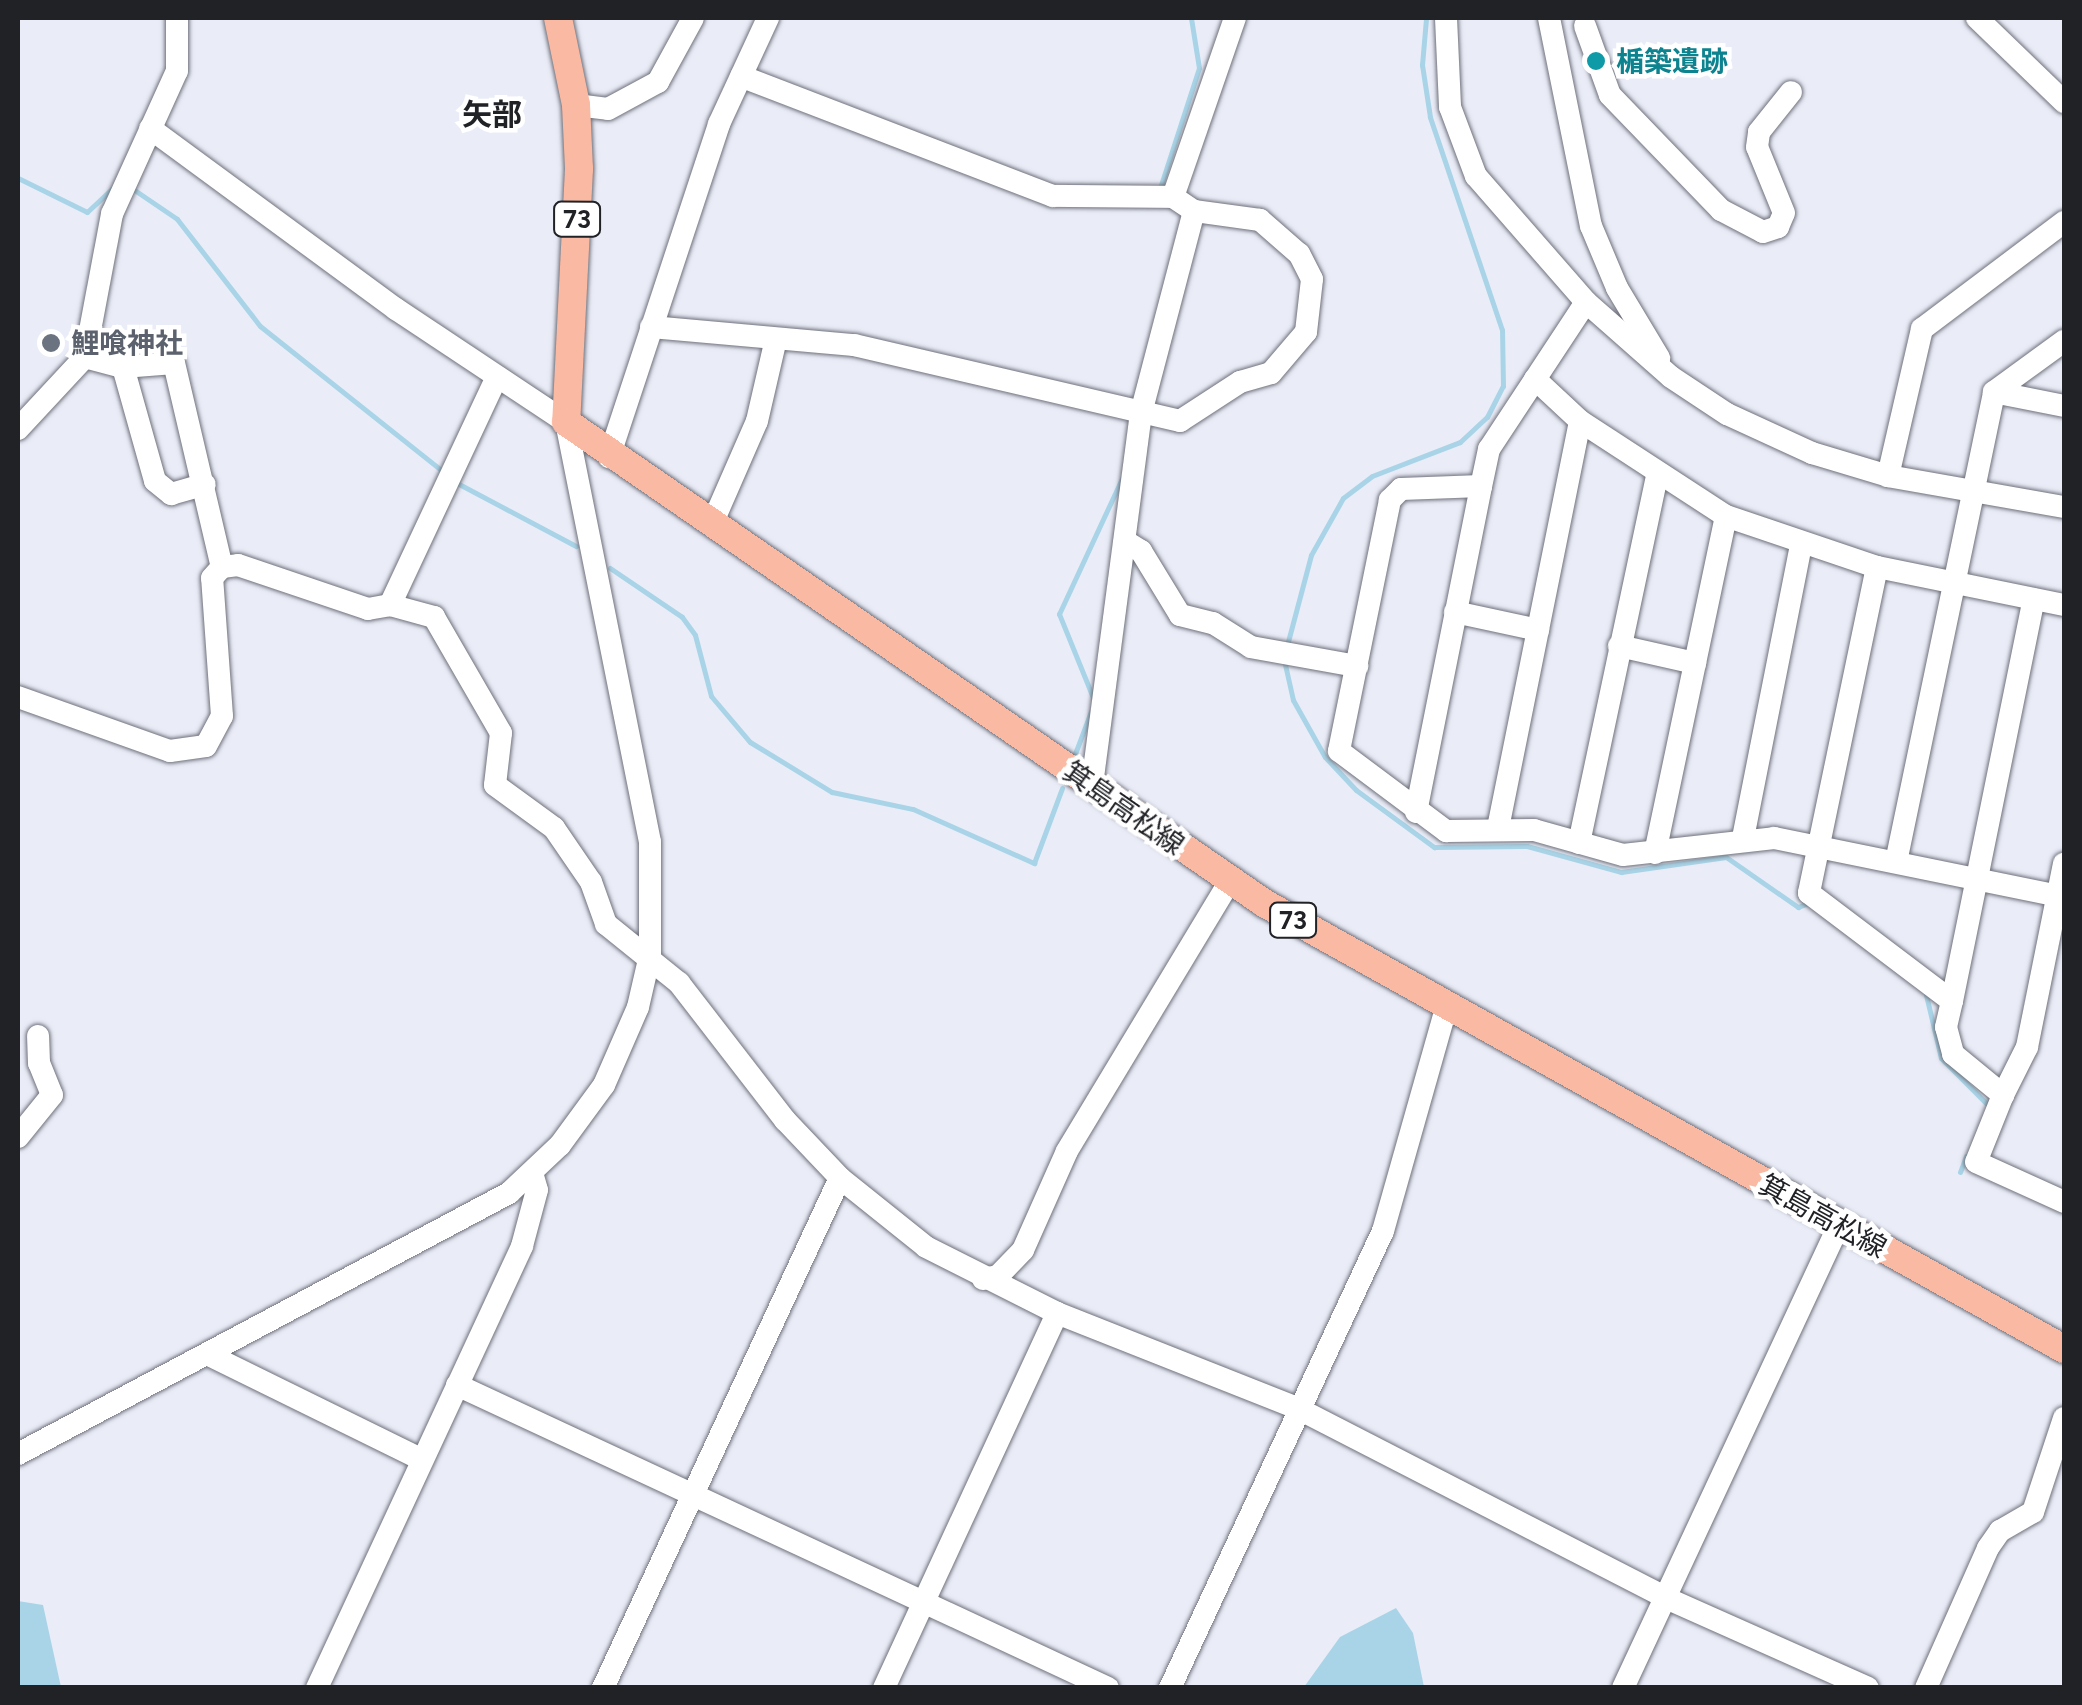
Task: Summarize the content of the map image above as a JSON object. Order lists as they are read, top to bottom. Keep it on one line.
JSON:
{"streets":{"main road":["73","箕島高松線"]},"crossings":[["73","箕島高松線"]],"districts":["矢部"],"places":["楯築遺跡","鯉喰神社"]}
